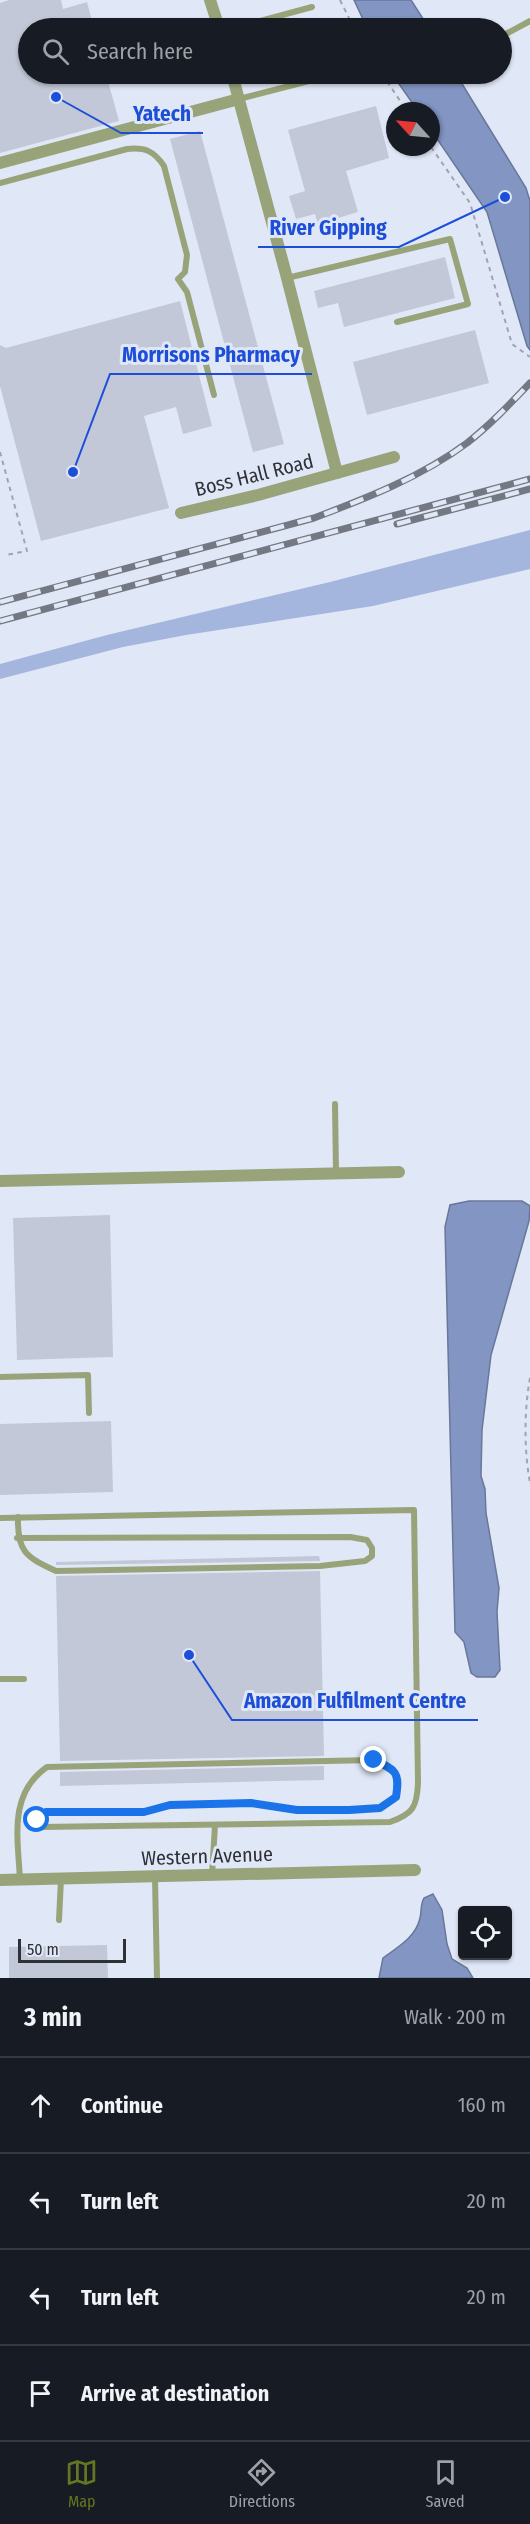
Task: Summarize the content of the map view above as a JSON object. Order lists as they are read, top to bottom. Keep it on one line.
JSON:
{"streets":{"street":["Boss Hall Road","Western Avenue"]},"places":["Yatech","River Gipping","Morrisons Pharmacy","Amazon Fulfilment Centre"],"scale_bar":"50 m","north":"top left","page":{"search":"Search here","scale":"50 m","heading":["3 min","Walk · 200 m"],"list":[["Continue","160 m"],["Turn left","20 m"],["Turn left","20 m"],"Arrive at destination"],"nav":["Map","Directions","Saved"]}}
